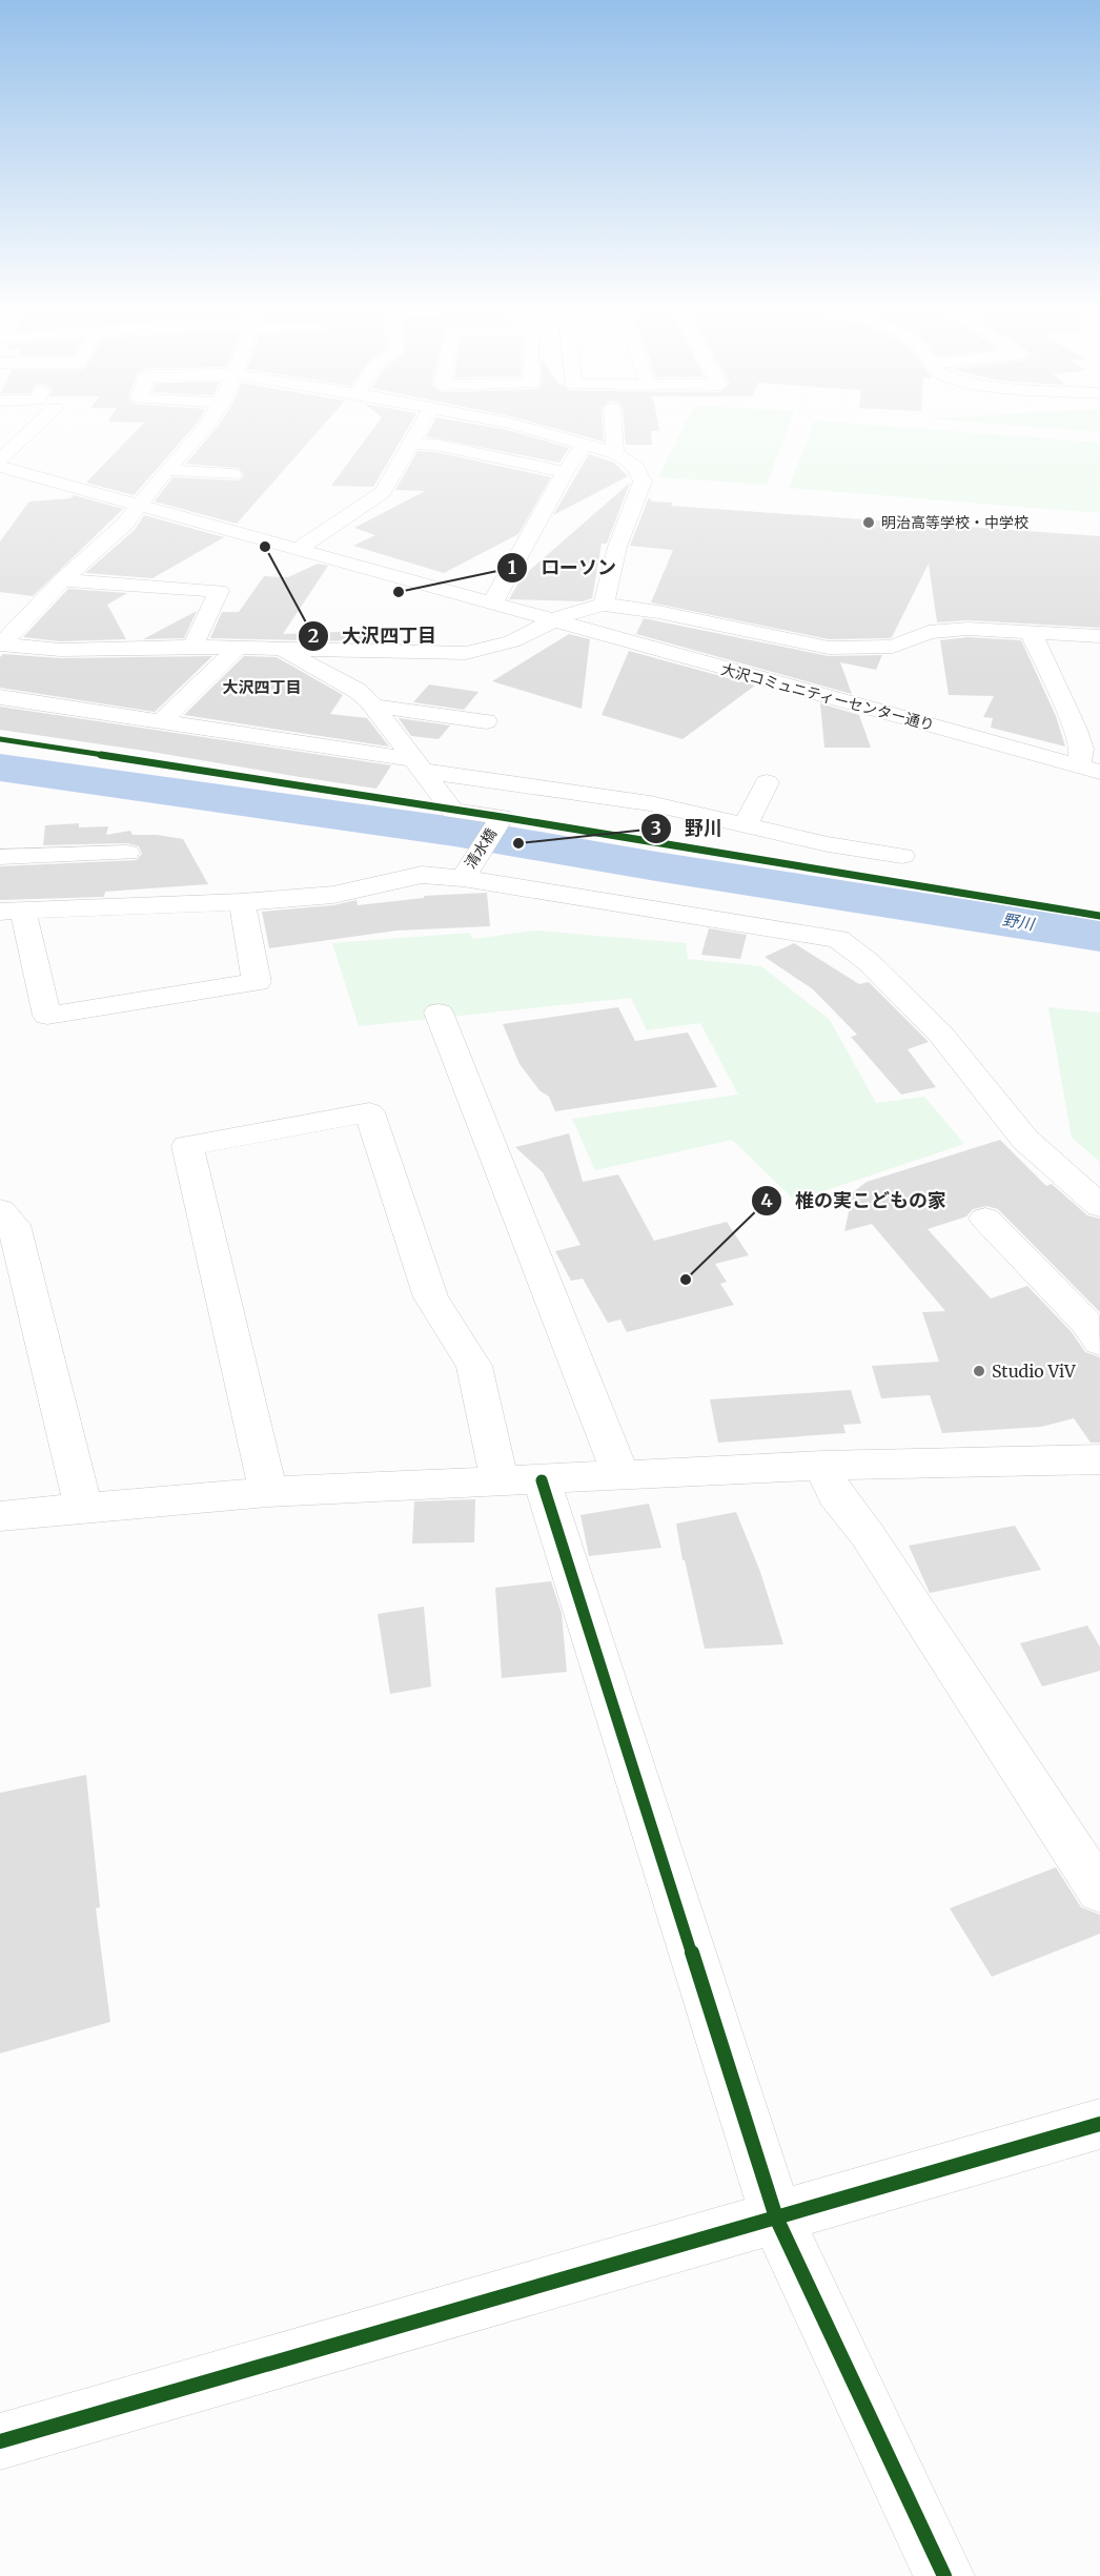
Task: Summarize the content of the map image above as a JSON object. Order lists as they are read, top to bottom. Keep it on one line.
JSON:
{"streets":{"street":["大沢コミュニティーセンター通り","清水橋"]},"districts":["大沢四丁目"],"water":["野川"],"places":["明治高等学校・中学校","大沢四丁目","ローソン","野川","椎の実こどもの家","Studio ViV"]}
